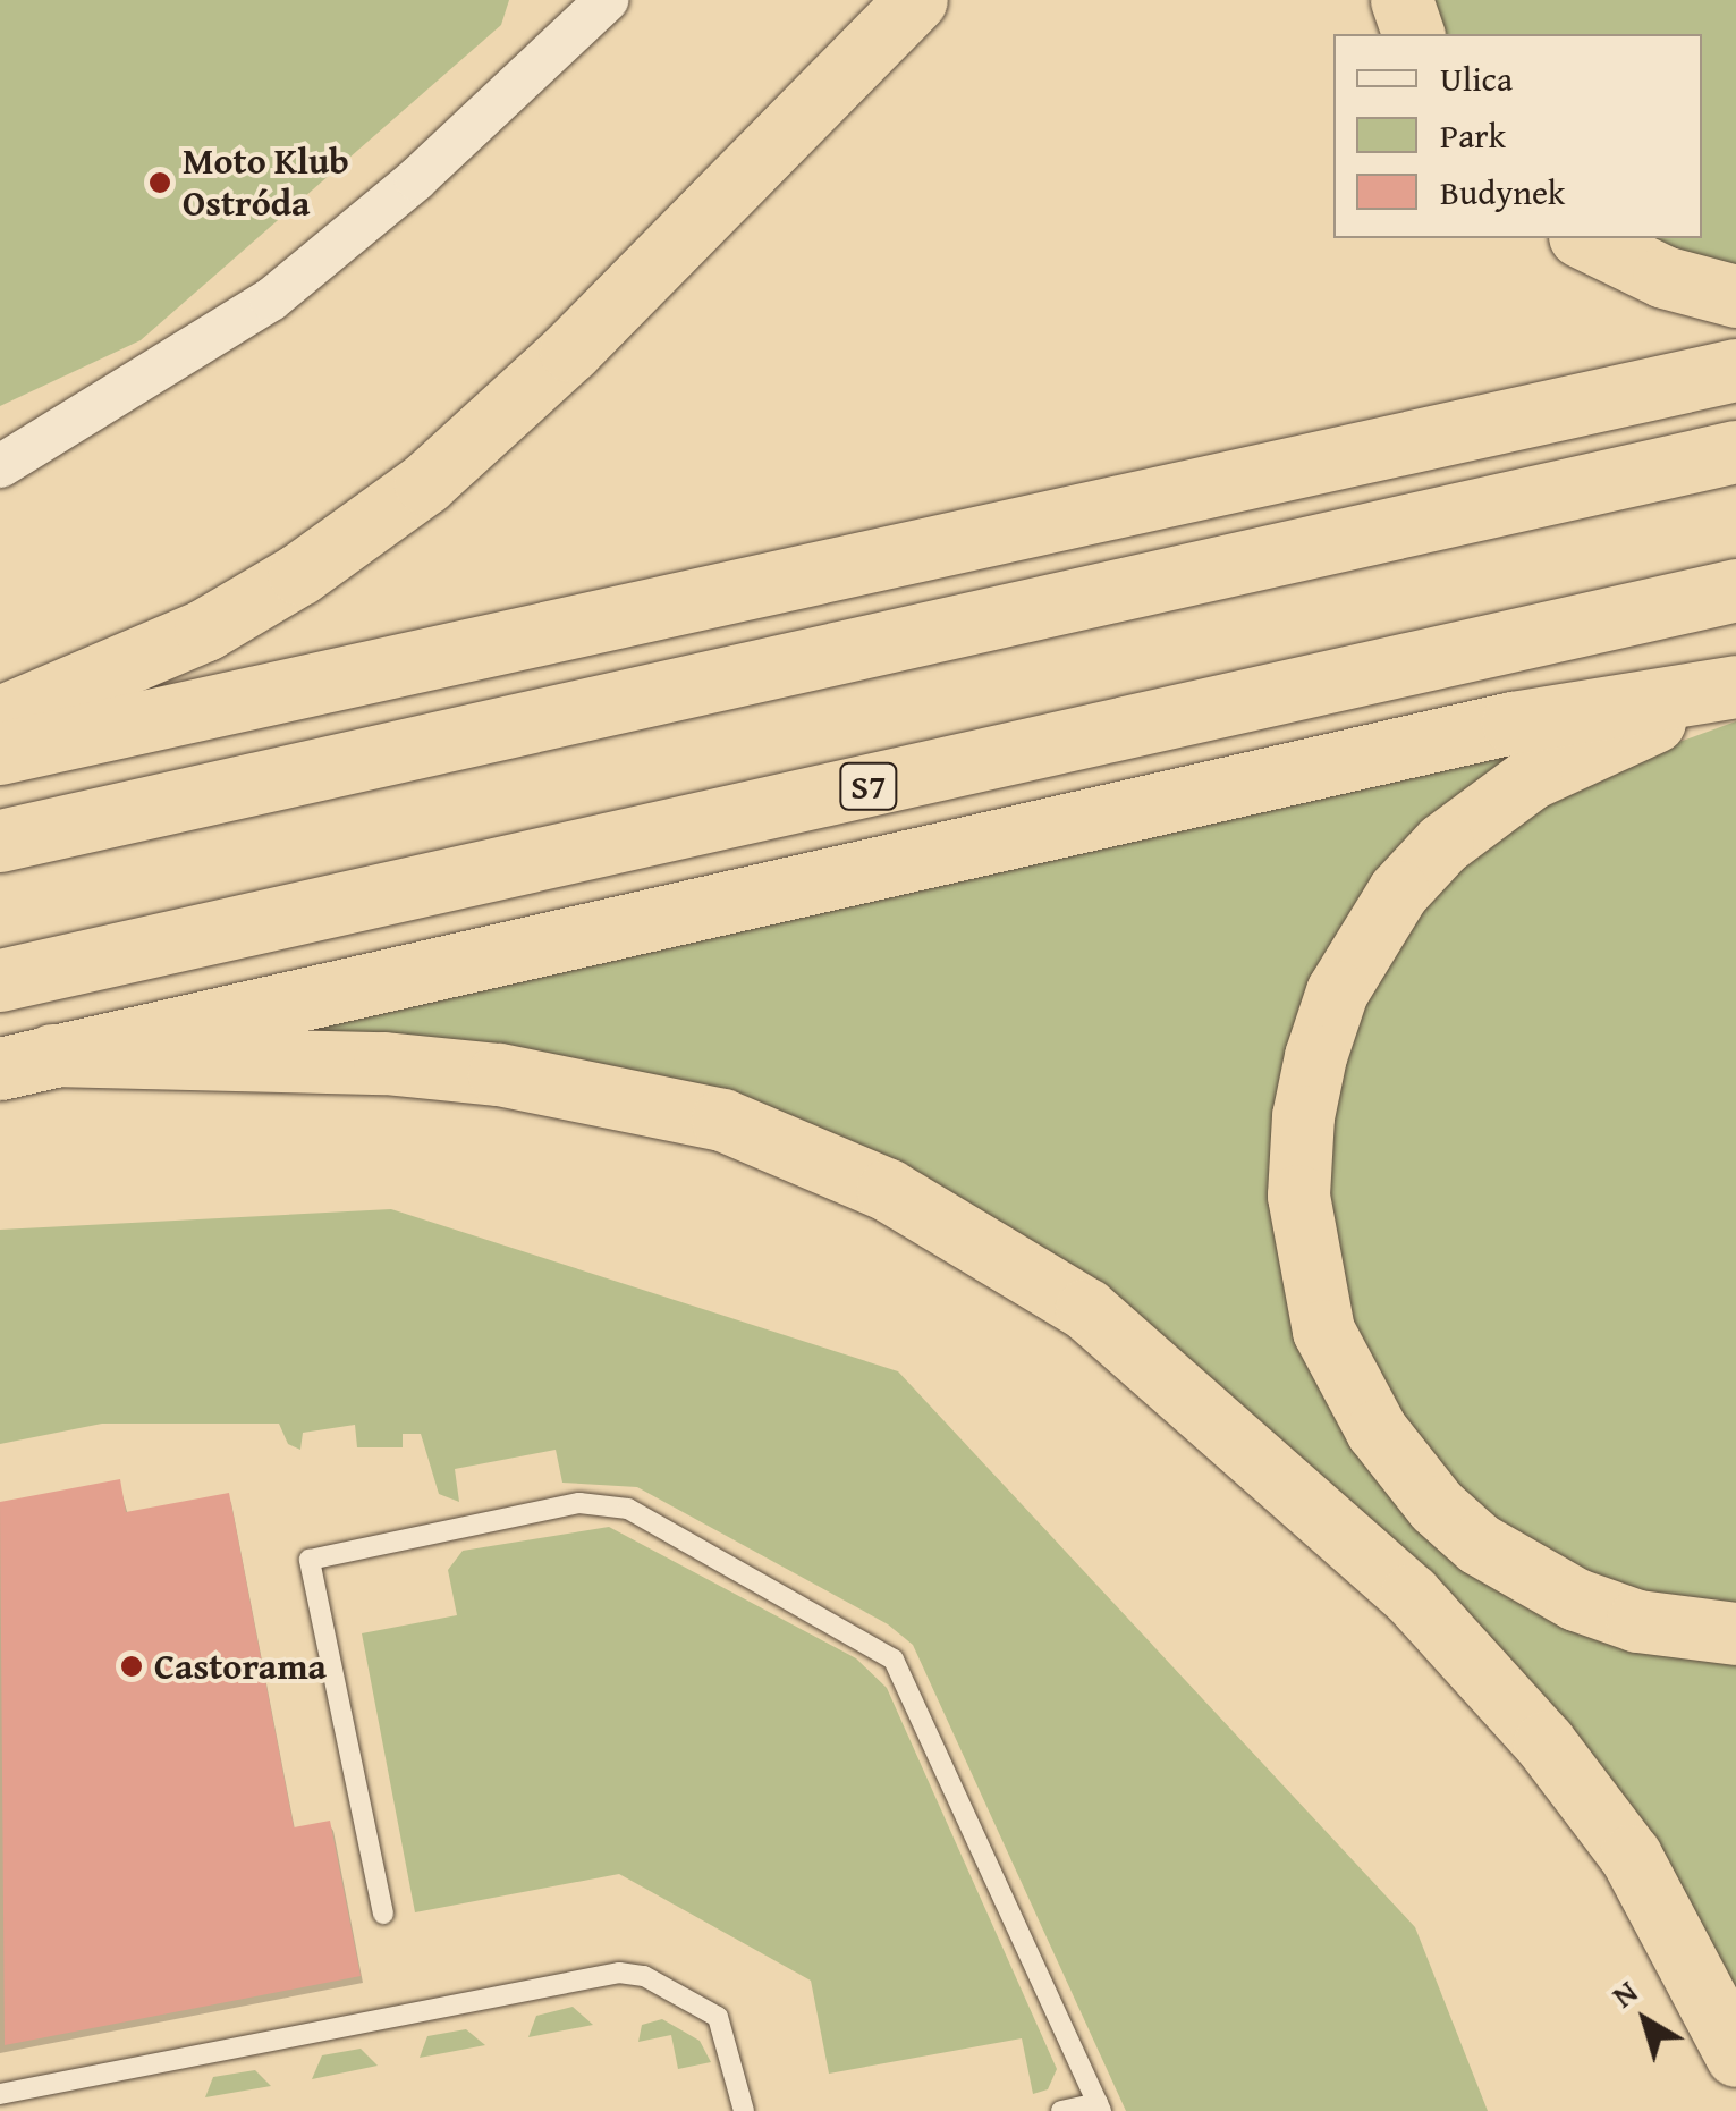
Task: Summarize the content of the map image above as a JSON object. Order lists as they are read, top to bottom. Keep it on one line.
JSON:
{"streets":{"highway":["S7"]},"places":["Moto Klub Ostróda","Castorama"],"legend":["Ulica","Park","Budynek"],"north":"top left"}
